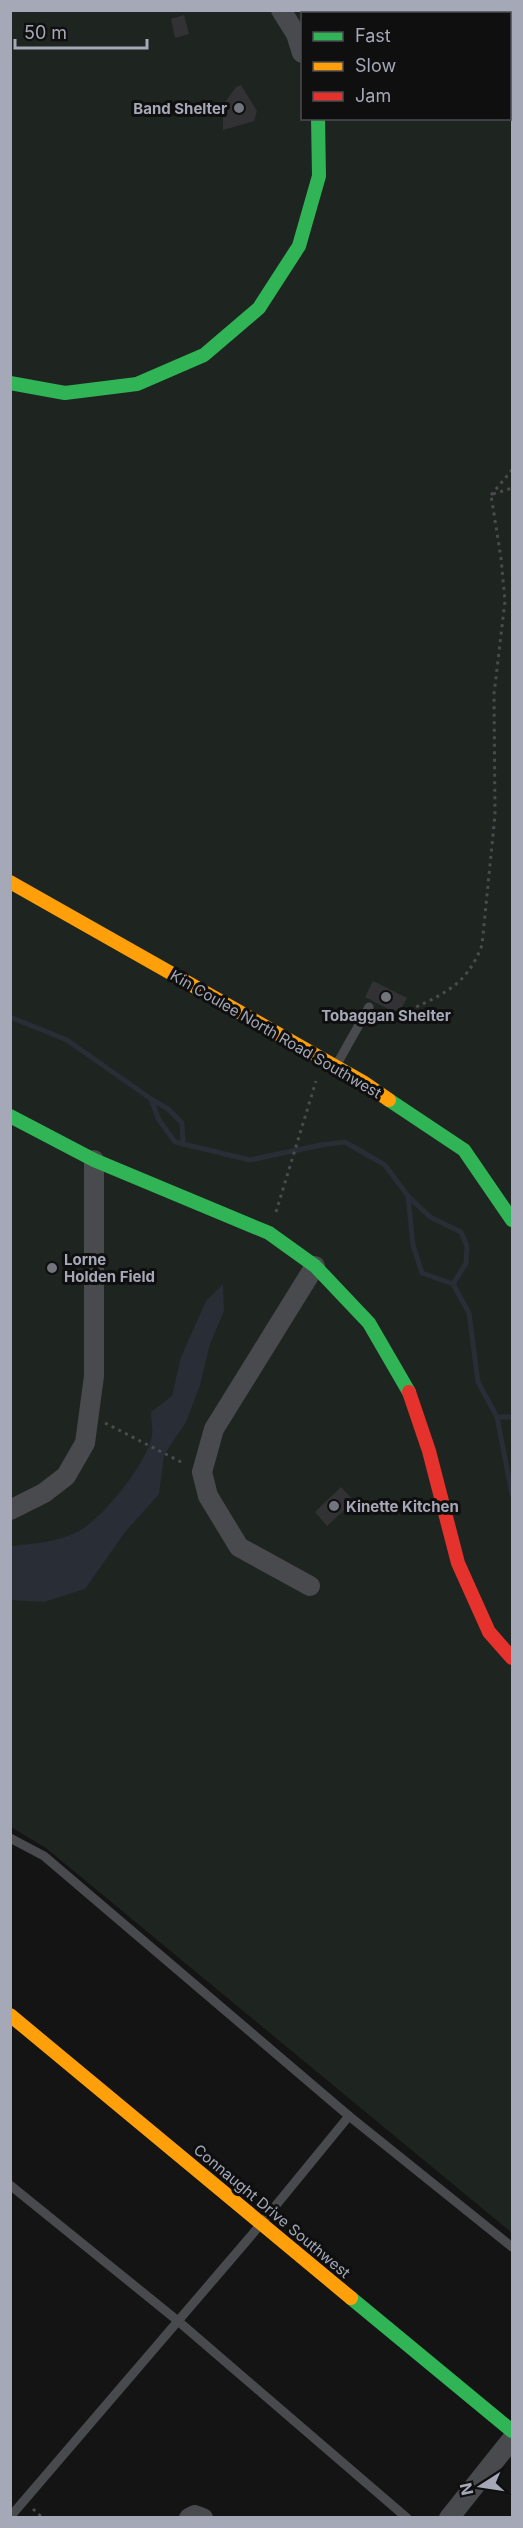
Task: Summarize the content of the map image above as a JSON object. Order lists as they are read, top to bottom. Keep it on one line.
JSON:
{"streets":{"street":["Kin Coulee North Road Southwest","Connaught Drive Southwest"]},"places":["Band Shelter","Tobaggan Shelter","Lorne Holden Field","Kinette Kitchen"],"legend":["Fast","Slow","Jam"],"scale_bar":"50 m","north":"left"}
